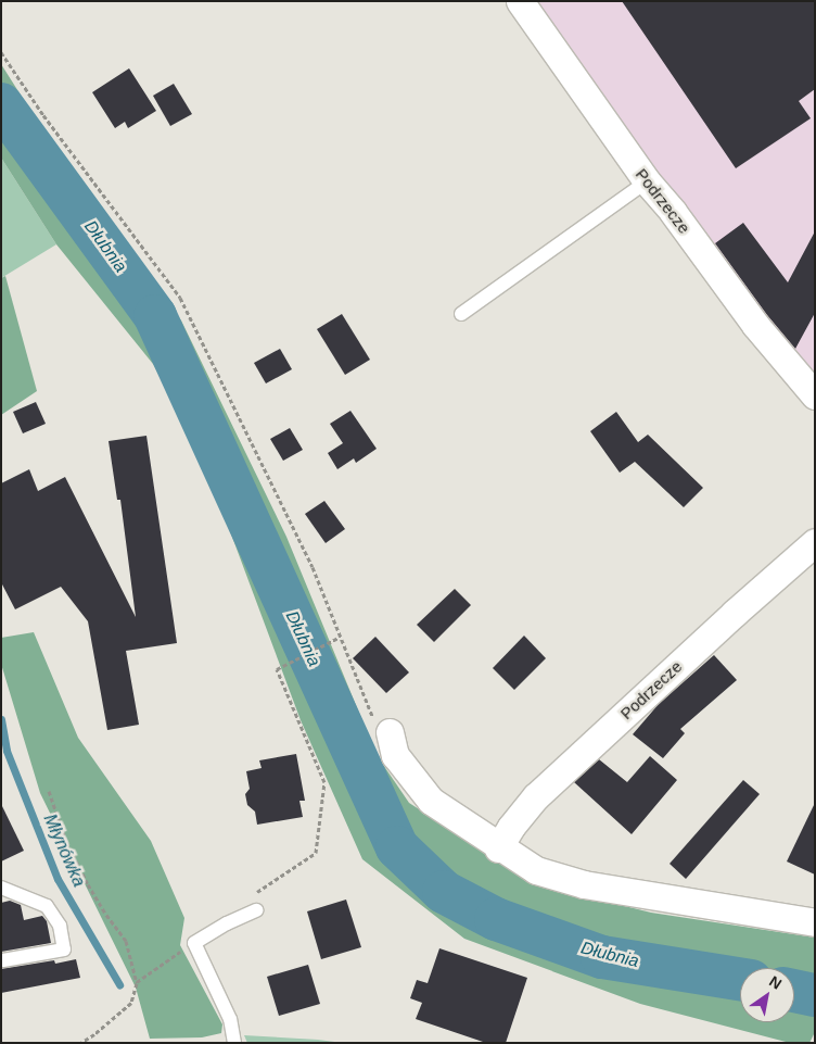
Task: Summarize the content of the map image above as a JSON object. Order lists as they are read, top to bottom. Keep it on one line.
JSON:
{"streets":{"street":["Podrzecze"]},"water":["Dłubnia","Młynówka"],"north":"top right"}
